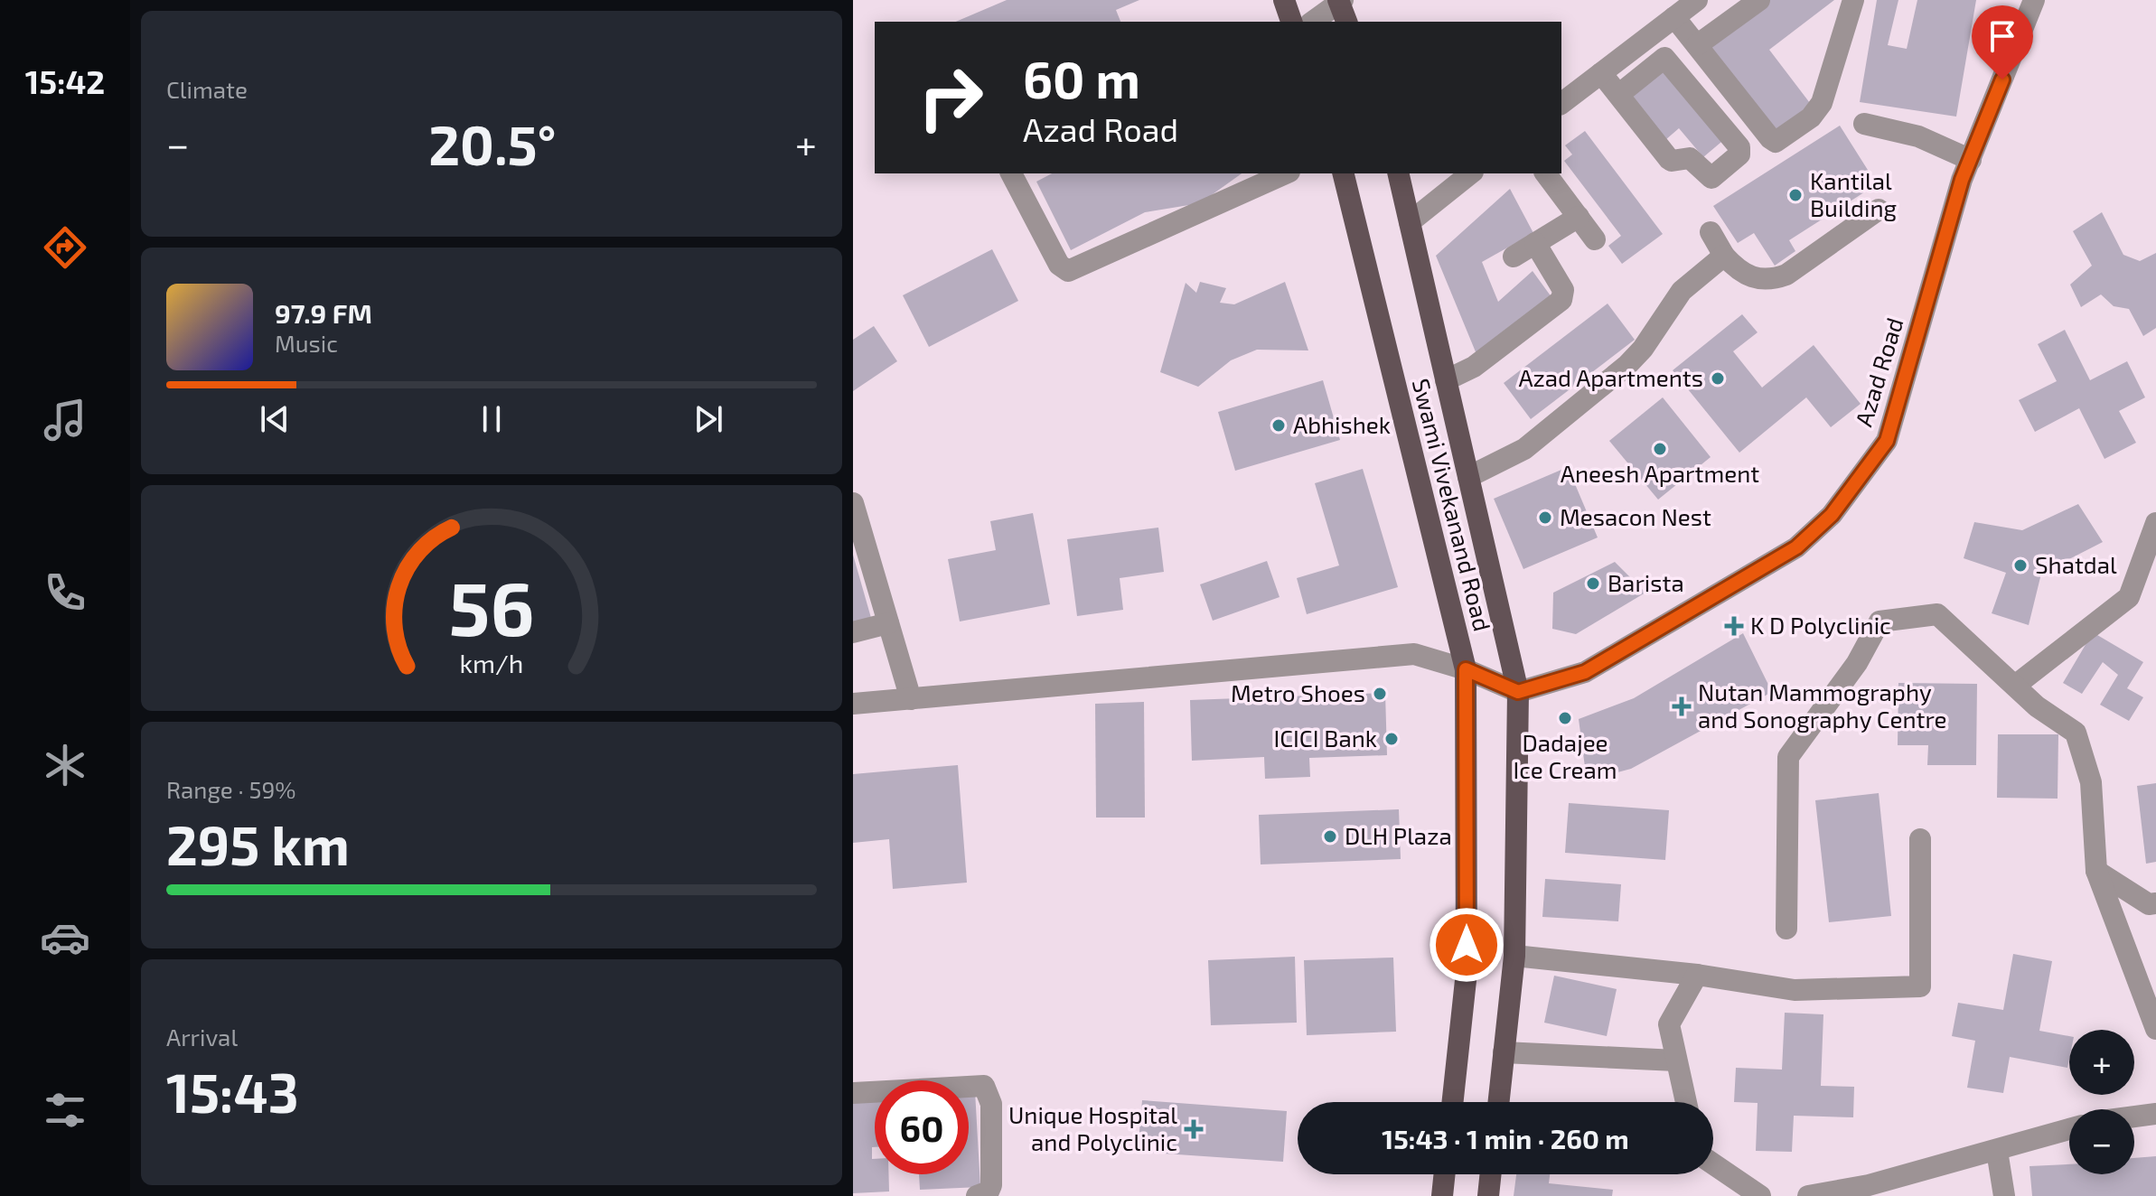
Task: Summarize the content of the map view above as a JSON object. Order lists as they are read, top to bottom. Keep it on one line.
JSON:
{"streets":{"main road":["Swami Vivekanand Road"],"street":["Azad Road"]},"crossings":[["Azad Road","Swami Vivekanand Road"]],"places":{"other":["Kantilal Building","Azad Apartments","Abhishek","Aneesh Apartment","Mesacon Nest","Shatdal","Barista","Metro Shoes","Dadajee Ice Cream","ICICI Bank","DLH Plaza"],"health":["K D Polyclinic","Nutan Mammography and Sonography Centre","Unique Hospital and Polyclinic"]},"page":{"tabs":"15:42","tile":["Climate",["Range · 59%","295 km"],["Arrival","15:43"]],"turn":["60 m","Azad Road"],"heat":["−","20.5°","+"],"song":["97.9 FM","Music"],"map_buttons":["+","−"],"limit":"60","trip":"15:43 · 1 min · 260 m","gauge":["56","km/h"]}}
